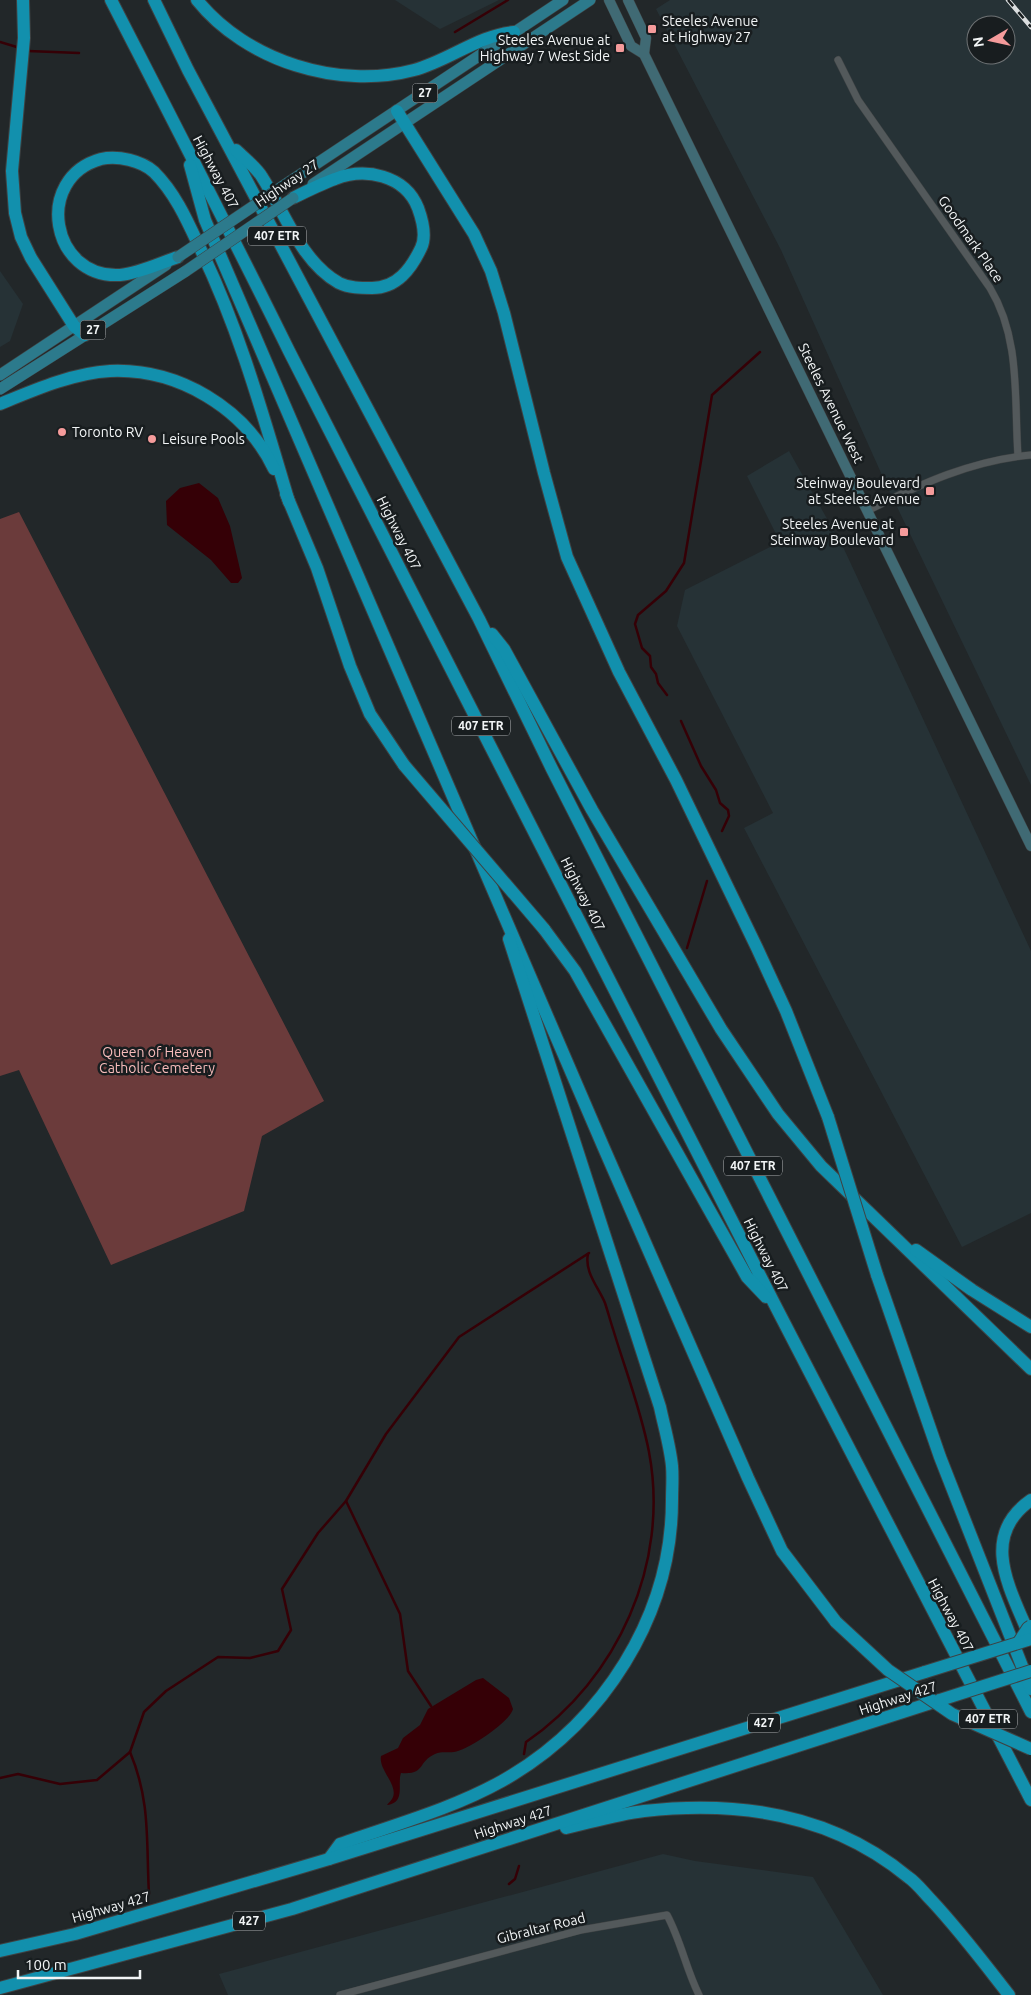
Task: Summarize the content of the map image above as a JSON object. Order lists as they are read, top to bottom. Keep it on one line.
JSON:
{"streets":{"highway":["Highway 407","407 ETR","Highway 427","427"],"main road":["27","Highway 27","Steeles Avenue West"],"street":["Goodmark Place","Gibraltar Road"]},"parks":["Queen of Heaven Catholic Cemetery"],"places":{"transit":["Steeles Avenue at Highway 27","Steeles Avenue at Highway 7 West Side","Steinway Boulevard at Steeles Avenue","Steeles Avenue at Steinway Boulevard"],"other":["Toronto RV","Leisure Pools"]},"scale_bar":"100 m","north":"left"}
